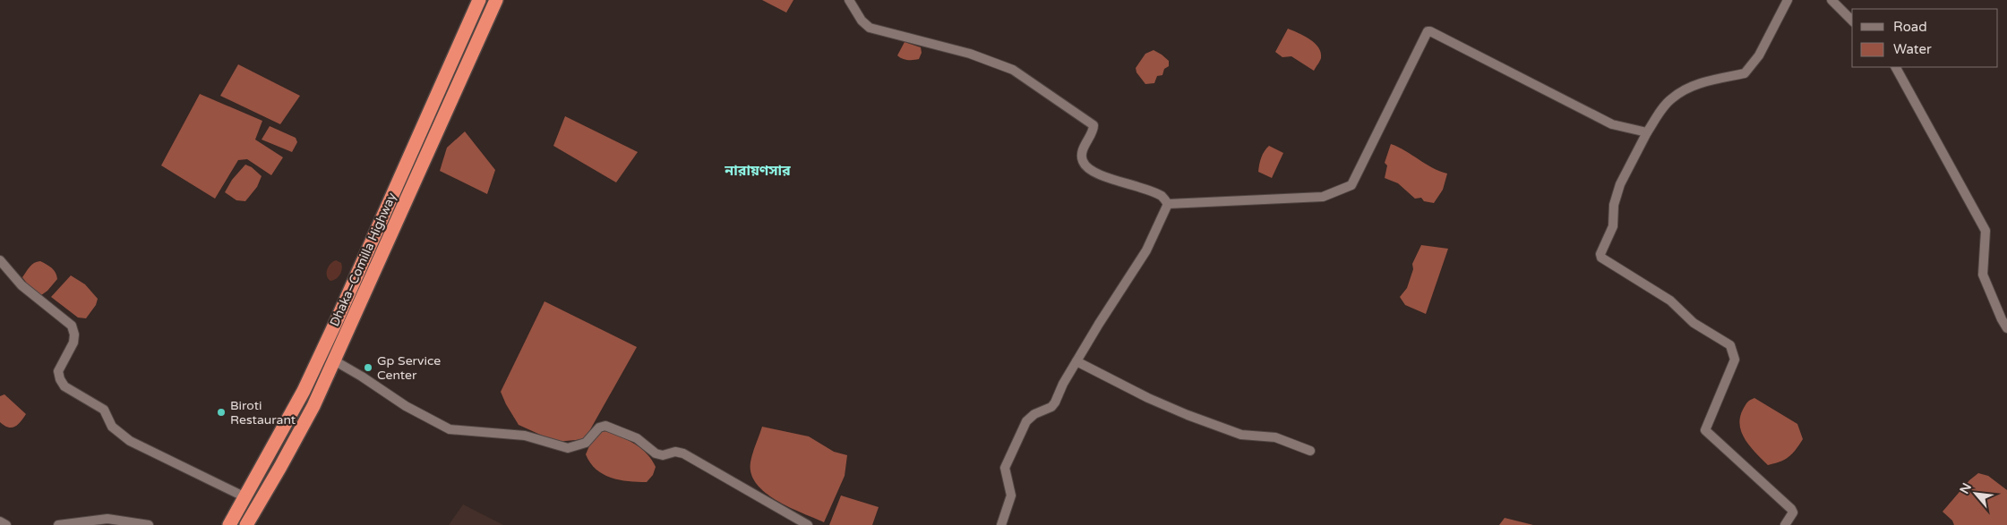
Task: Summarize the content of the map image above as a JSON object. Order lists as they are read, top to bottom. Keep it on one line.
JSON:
{"streets":{"highway":["Dhaka–Comilla Highway"]},"districts":["নারায়ণসার"],"places":["Gp Service Center","Biroti Restaurant"],"legend":["Road","Water"],"north":"top left"}
